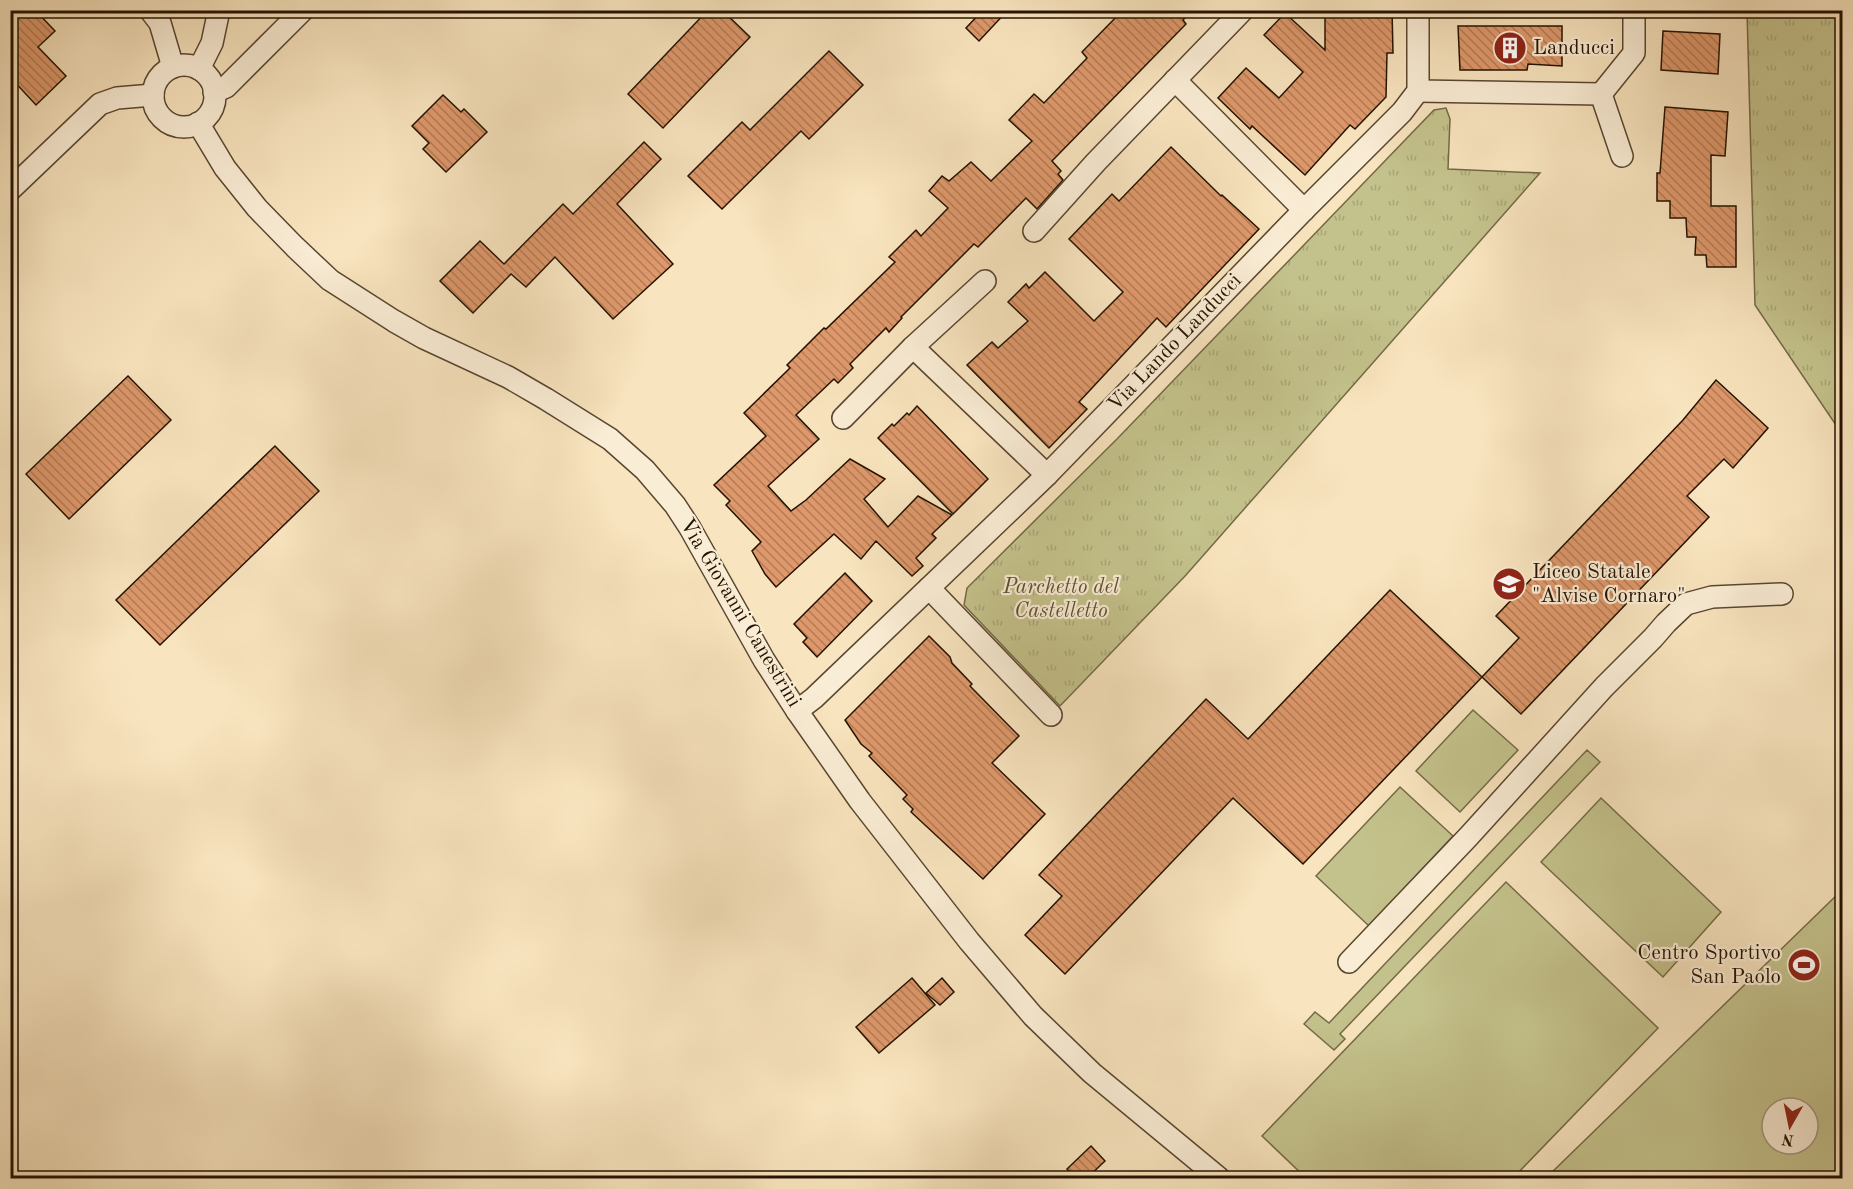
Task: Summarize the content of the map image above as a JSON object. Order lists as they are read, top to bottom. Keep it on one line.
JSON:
{"streets":{"street":["Via Lando Landucci","Via Giovanni Canestrini"]},"crossings":[["Via Lando Landucci","Via Giovanni Canestrini"]],"parks":["Parchetto del Castelletto"],"places":{"building":["Landucci"],"school or university":["Liceo Statale \"Alvise Cornaro\""],"sports":["Centro Sportivo San Paolo"]},"north":"bottom"}
